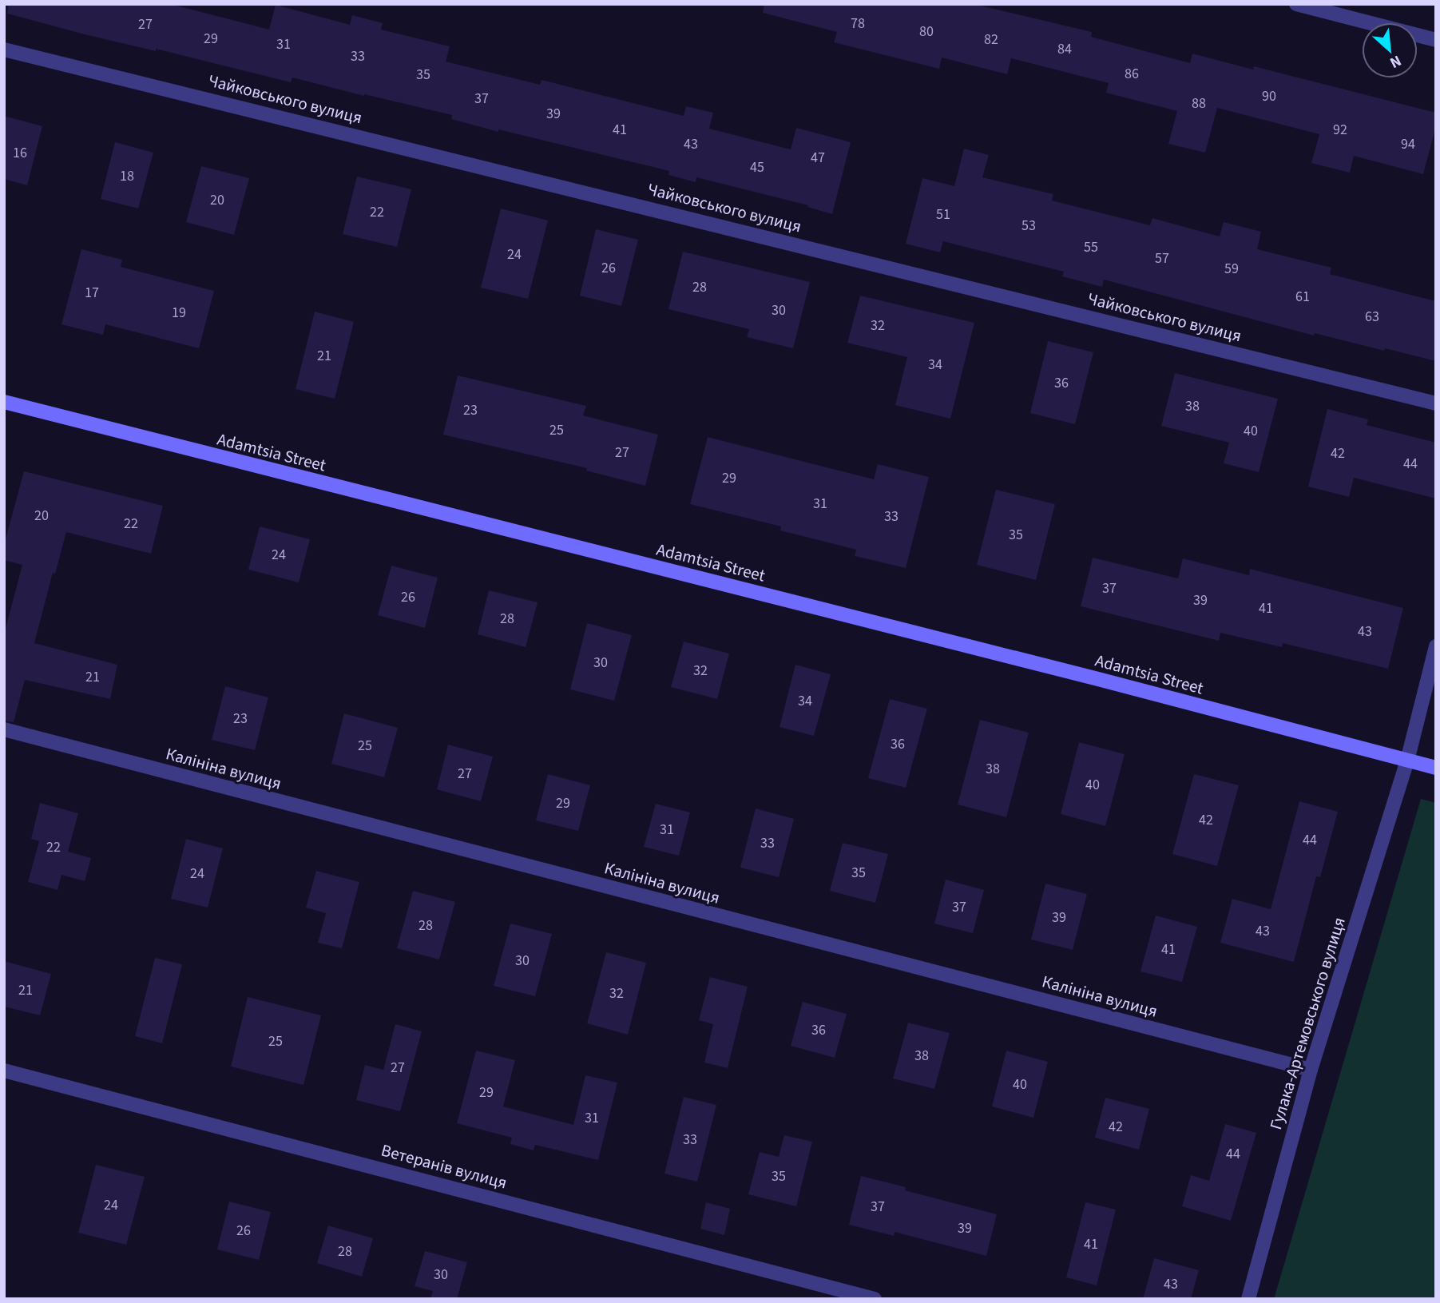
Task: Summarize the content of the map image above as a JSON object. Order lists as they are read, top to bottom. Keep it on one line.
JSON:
{"streets":{"street":["Чайковського вулиця","Adamtsia Street","Калініна вулиця","Гулака-Артемовського вулиця","Ветеранів вулиця"]},"crossings":[["Adamtsia Street","Гулака-Артемовського вулиця"],["Калініна вулиця","Гулака-Артемовського вулиця"]],"house_numbers":["78","27","80","29","82","31","84","33","86","35","90","37","88","39","41","92","43","94","16","47","45","18","20","22","51","53","55","24","57","26","59","28","17","61","30","19","63","32","21","34","36","38","23","25","40","27","42","44","29","31","20","33","22","35","24","37","26","39","41","28","43","30","32","21","34","23","36","25","38","27","40","29","42","31","44","33","22","35","24","37","39","28","43","41","30","21","32","36","25","38","27","40","29","31","42","33","44","35","24","37","39","26","41","28","30","43"],"north":"bottom right"}
